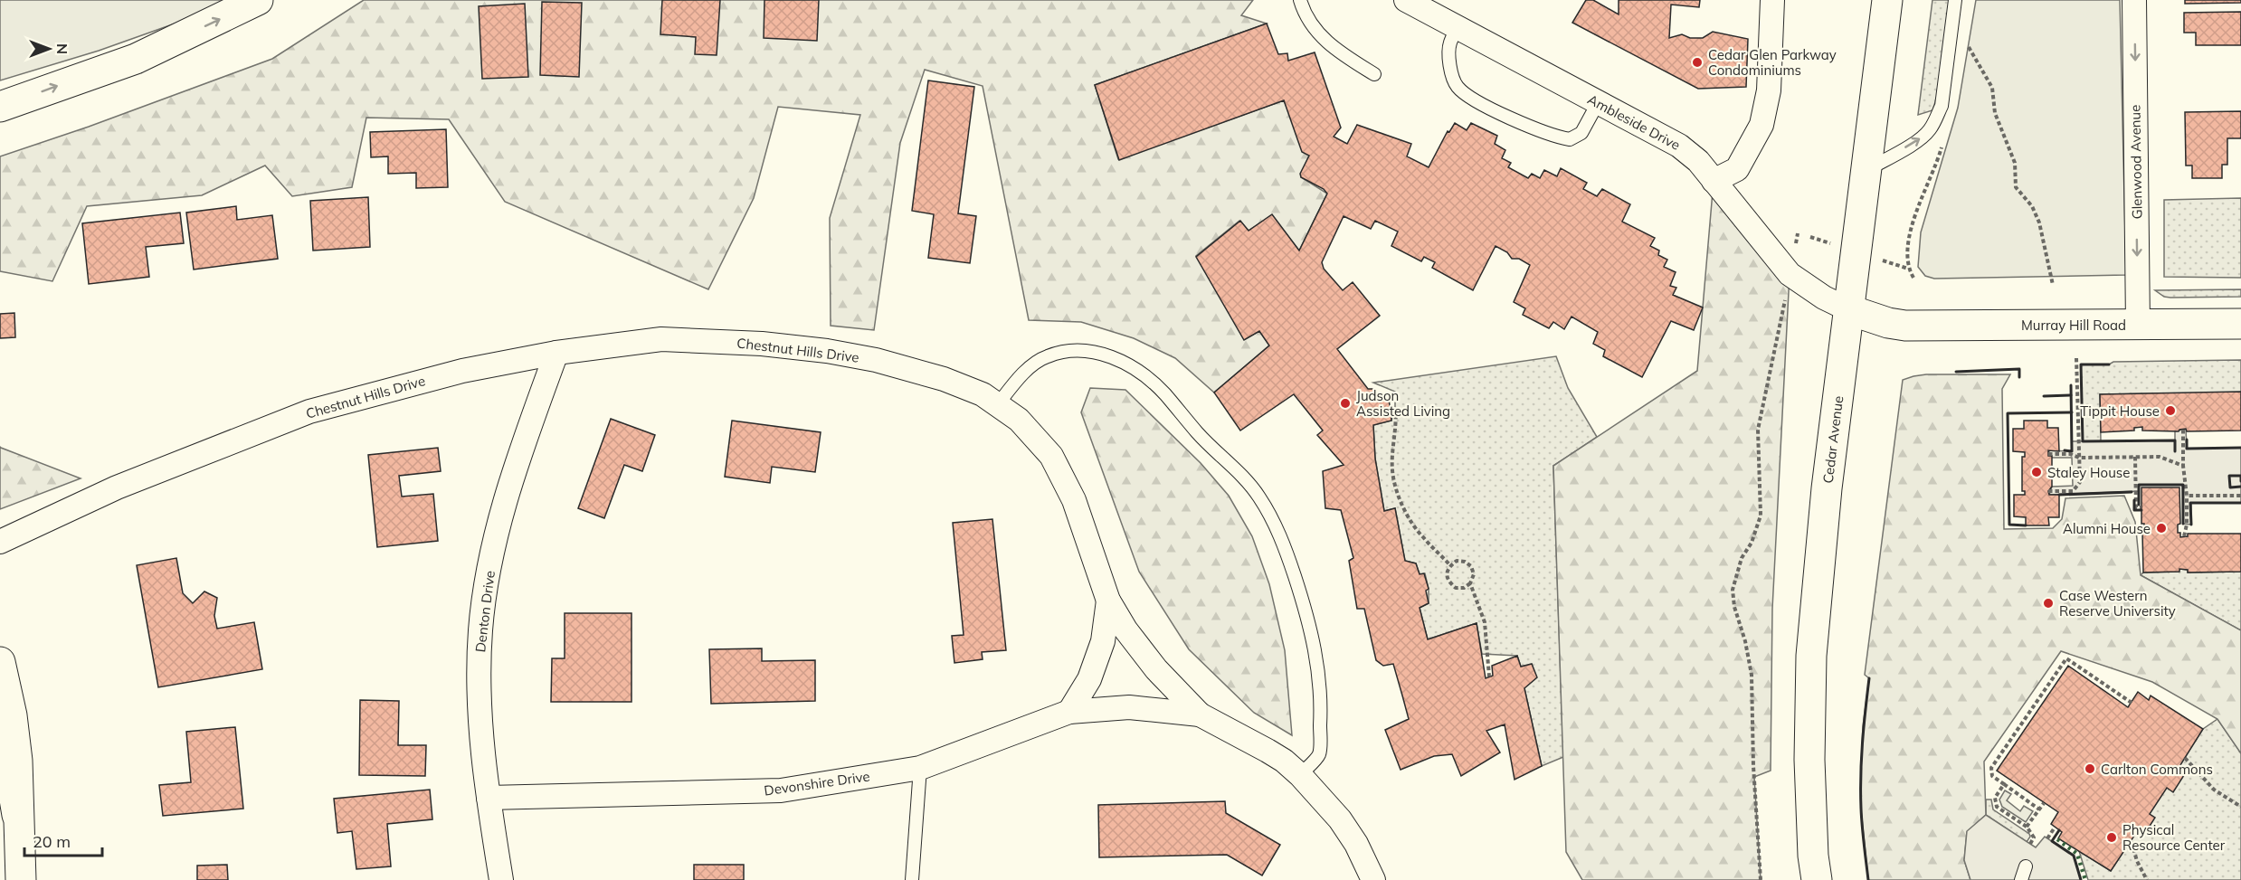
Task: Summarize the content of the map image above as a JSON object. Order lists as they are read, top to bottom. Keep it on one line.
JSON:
{"streets":{"main road":["Murray Hill Road","Cedar Avenue"],"street":["Ambleside Drive","Glenwood Avenue","Chestnut Hills Drive","Denton Drive","Devonshire Drive"]},"crossings":[["Ambleside Drive","Murray Hill Road"],["Ambleside Drive","Cedar Avenue"],["Glenwood Avenue","Murray Hill Road"],["Murray Hill Road","Cedar Avenue"],["Chestnut Hills Drive","Denton Drive"],["Chestnut Hills Drive","Devonshire Drive"],["Denton Drive","Devonshire Drive"]],"one_way":["Glenwood Avenue"],"places":["Cedar Glen Parkway Condominiums","Judson Assisted Living","Tippit House","Staley House","Alumni House","Case Western Reserve University","Carlton Commons","Physical Resource Center"],"scale_bar":"20 m","north":"right"}
